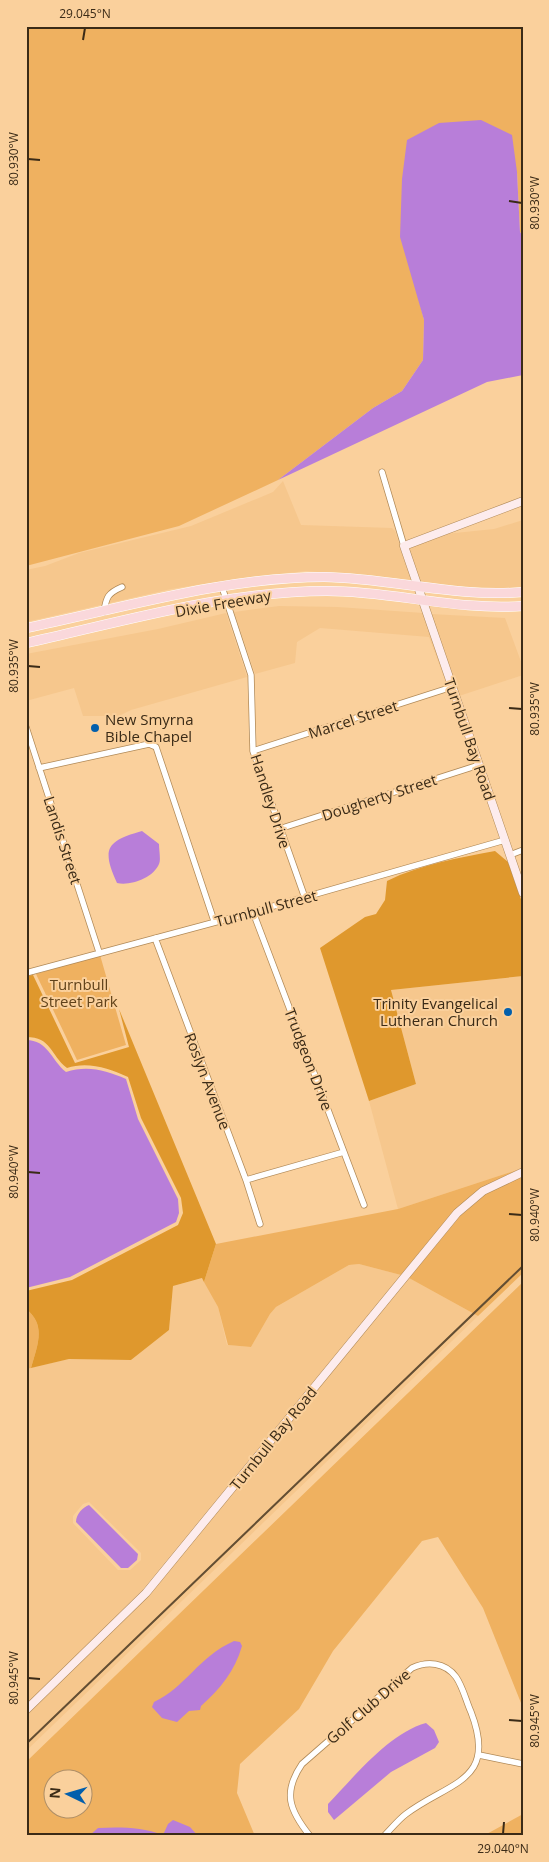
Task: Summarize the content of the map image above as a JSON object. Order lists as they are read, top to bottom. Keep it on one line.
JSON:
{"streets":{"main road":["Dixie Freeway"],"street":["Marcel Street","Turnbull Bay Road","Dougherty Street","Handley Drive","Landis Street","Turnbull Street","Trudgeon Drive","Roslyn Avenue","Golf Club Drive"]},"crossings":[["Dixie Freeway","Turnbull Bay Road"],["Dixie Freeway","Handley Drive"],["Marcel Street","Turnbull Bay Road"],["Marcel Street","Handley Drive"],["Turnbull Bay Road","Dougherty Street"],["Turnbull Bay Road","Turnbull Street"],["Dougherty Street","Handley Drive"],["Handley Drive","Turnbull Street"],["Landis Street","Turnbull Street"],["Turnbull Street","Trudgeon Drive"],["Turnbull Street","Roslyn Avenue"]],"parks":["Turnbull Street Park"],"places":["New Smyrna Bible Chapel","Trinity Evangelical Lutheran Church"],"north":"left","coordinates":["29.045°N","80.930°W","80.935°W","80.940°W","80.945°W","29.040°N"]}
